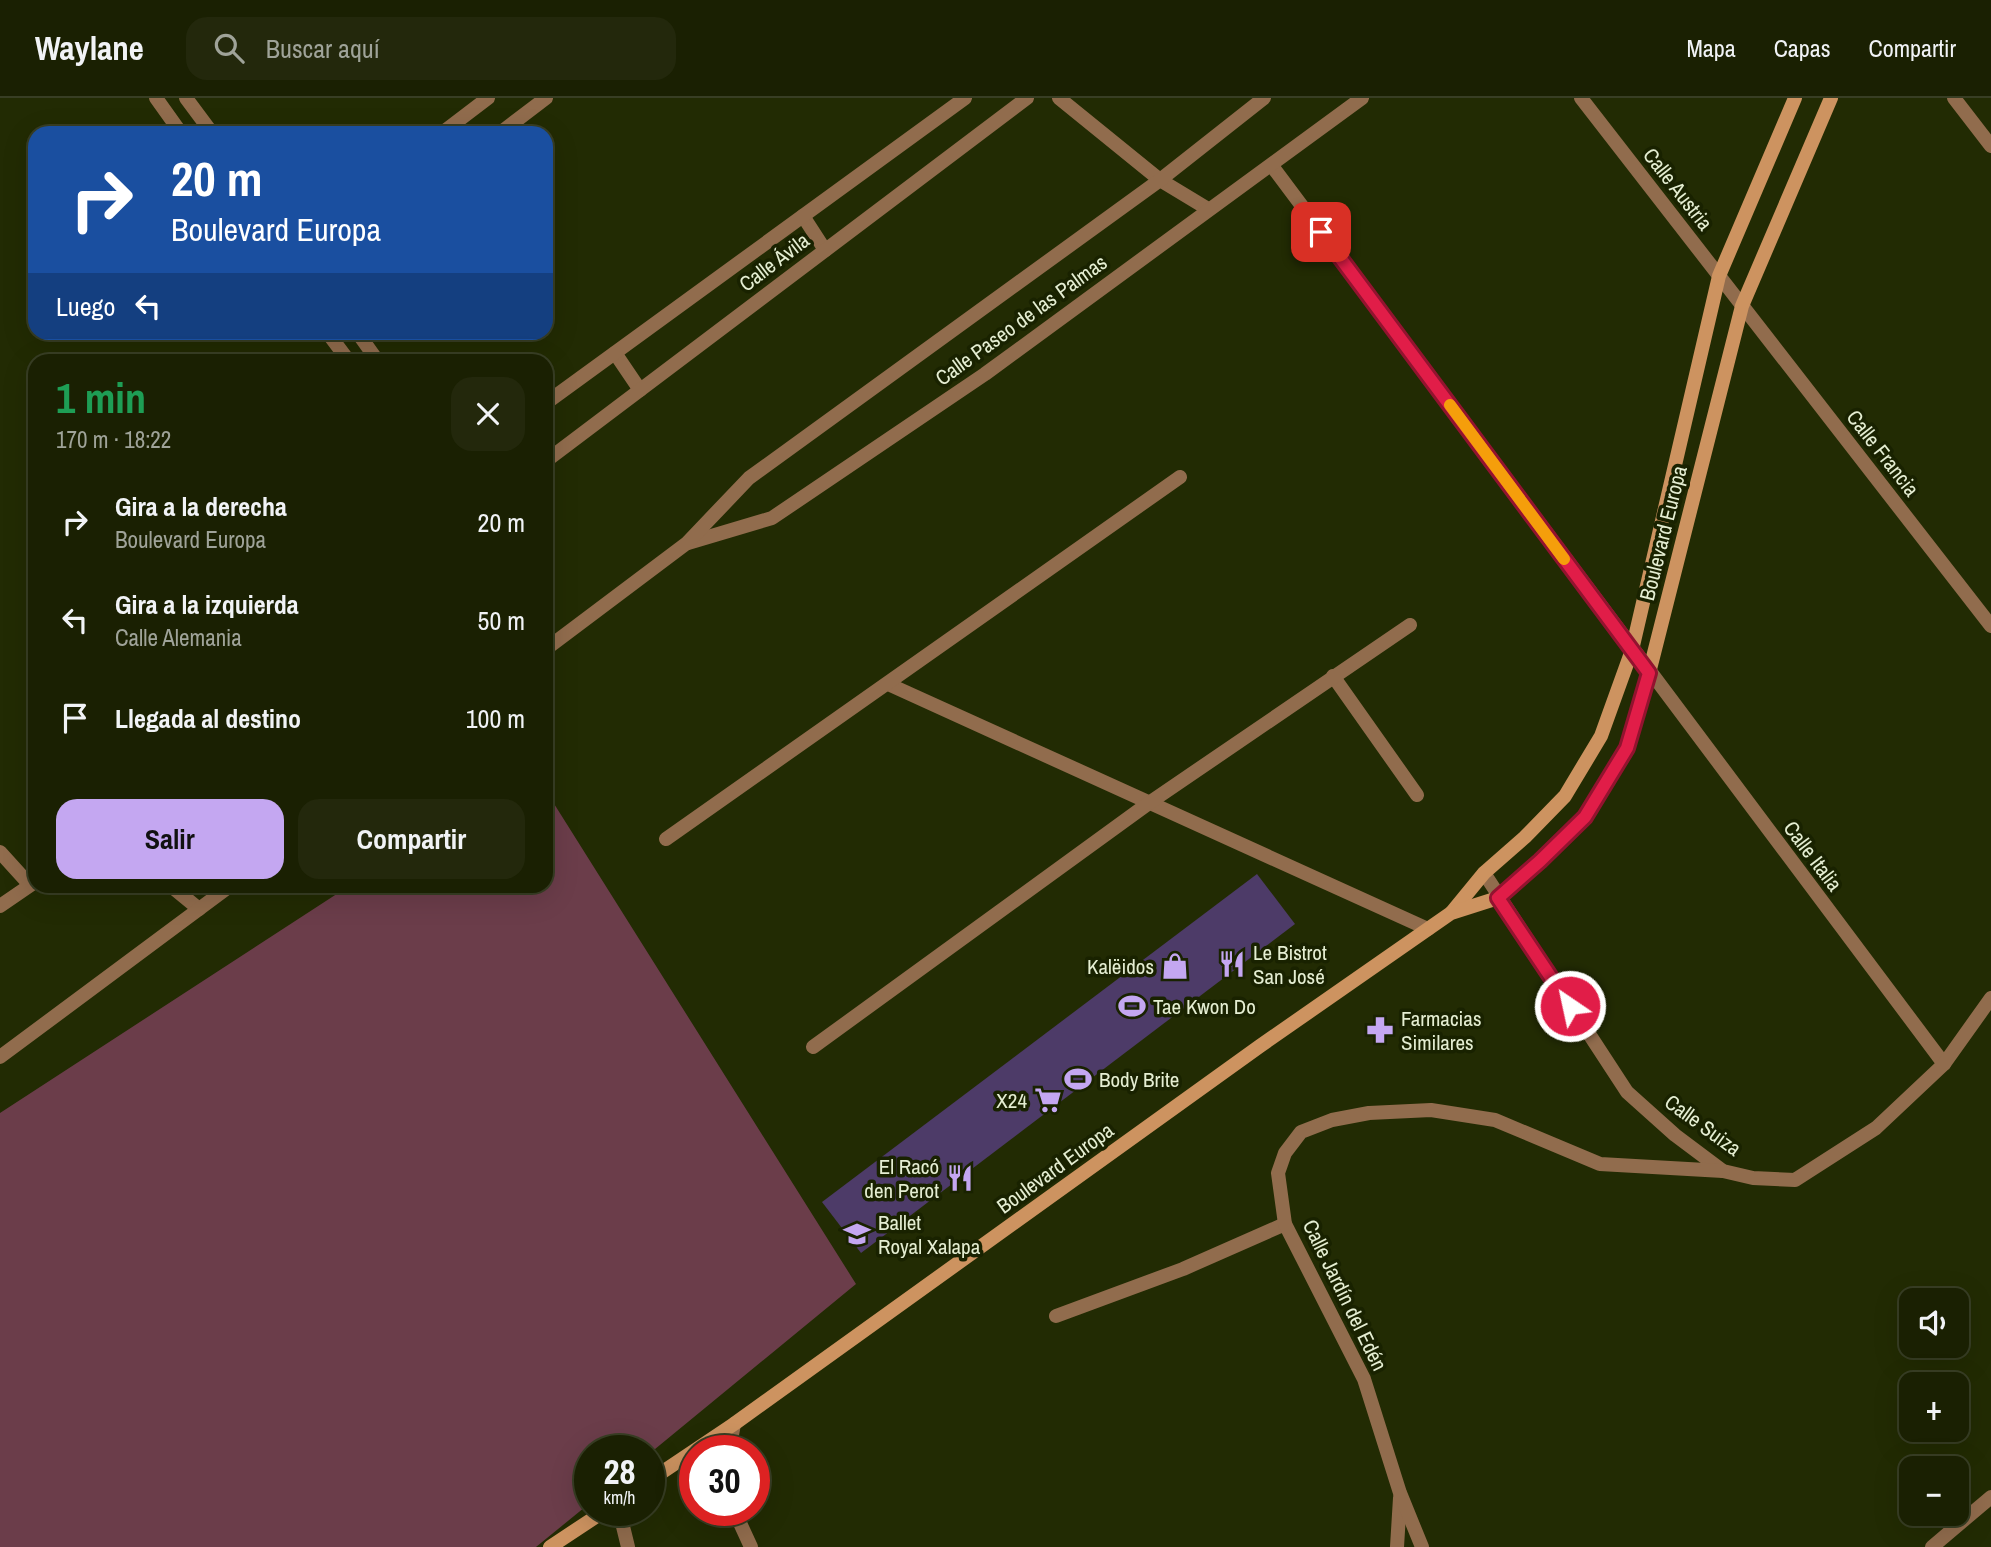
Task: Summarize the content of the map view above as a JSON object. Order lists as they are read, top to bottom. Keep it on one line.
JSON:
{"streets":{"main road":["Boulevard Europa"],"street":["Calle Austria","Calle Ávila","Calle Paseo de las Palmas","Calle Francia","Calle Italia","Calle Suiza","Calle Jardín del Edén"]},"crossings":[["Calle Austria","Calle Francia"],["Calle Austria","Boulevard Europa"],["Calle Paseo de las Palmas","Calle Italia"],["Calle Francia","Boulevard Europa"],["Boulevard Europa","Calle Italia"],["Boulevard Europa","Calle Suiza"],["Calle Italia","Calle Suiza"],["Calle Suiza","Calle Jardín del Edén"]],"places":{"restaurant":["Le Bistrot San José","El Racó den Perot"],"shop":["Kalëidos"],"sports":["Tae Kwon Do","Body Brite"],"pharmacy":["Farmacias Similares"],"supermarket":["X24"],"school or university":["Ballet Royal Xalapa"]},"page":{"header":"Waylane","search":"Buscar aquí","nav":["Mapa","Capas","Compartir"],"turn":["20 m","Boulevard Europa"],"then":"Luego","heading":["1 min","170 m · 18:22"],"list":[{"name":"Gira a la derecha","note":"Boulevard Europa","value":"20 m"},{"name":"Gira a la izquierda","note":"Calle Alemania","value":"50 m"},{"name":"Llegada al destino","value":"100 m"}],"buttons":["Salir","Compartir"],"map_buttons":["+","−"],"speed":"28 km/h","limit":"30"}}
